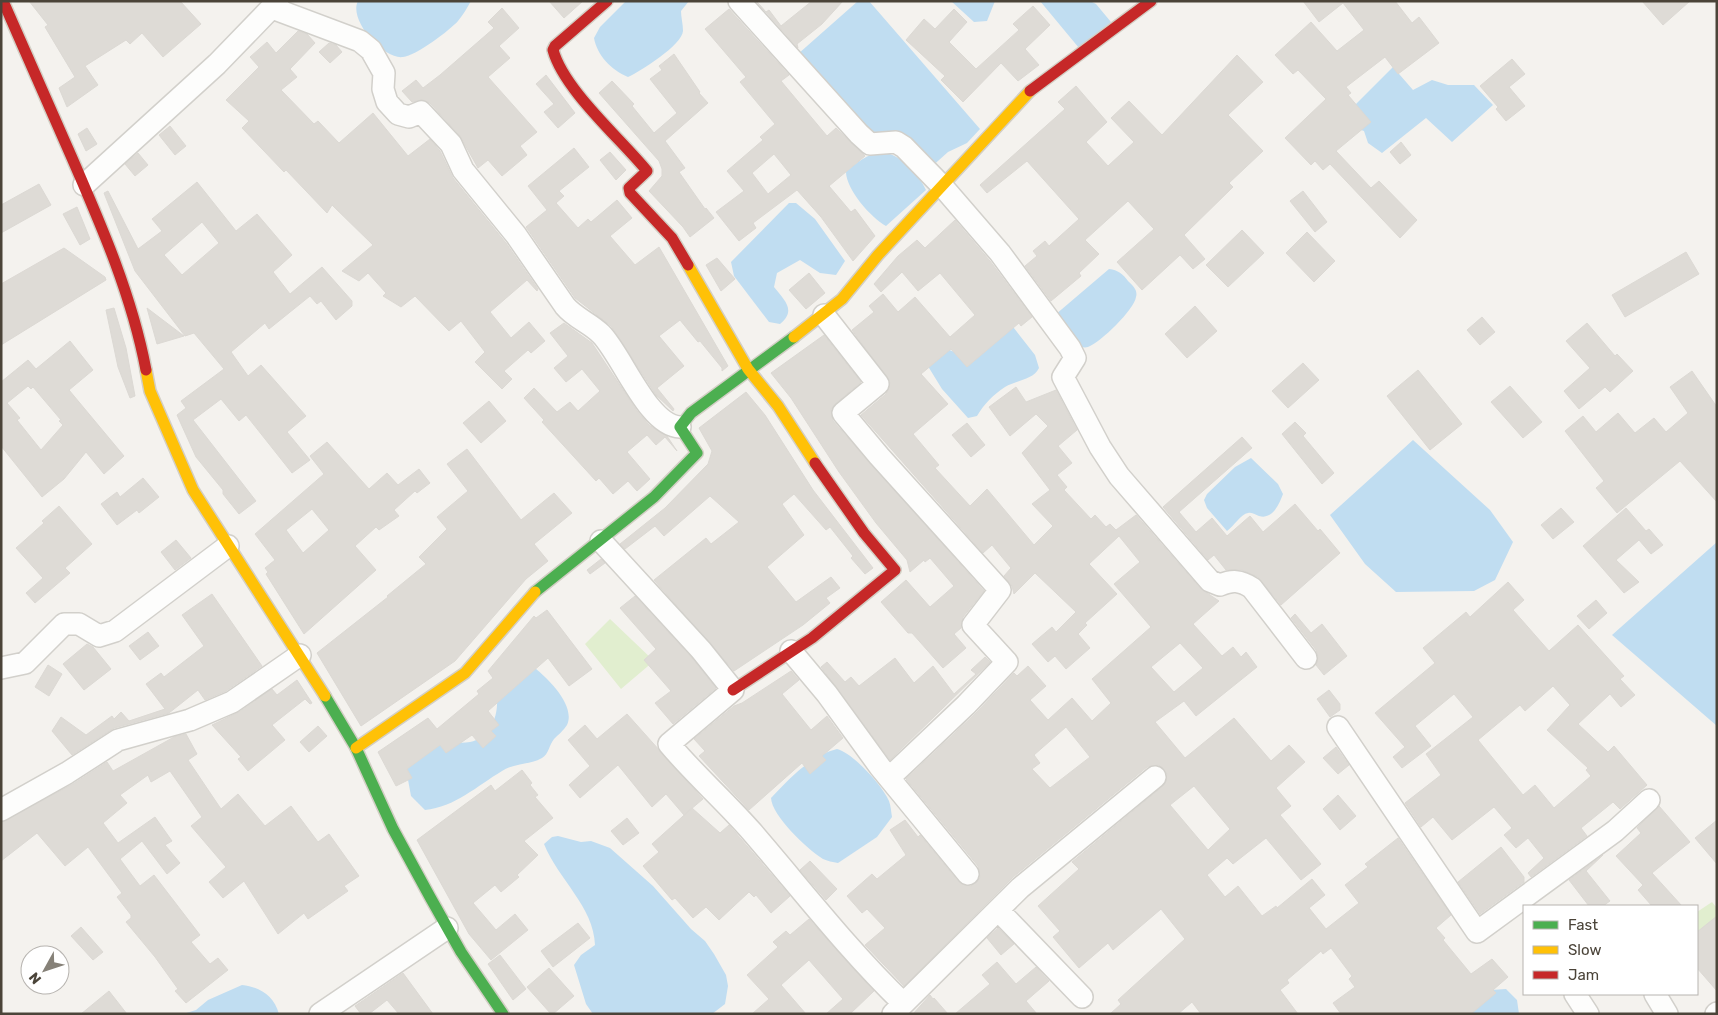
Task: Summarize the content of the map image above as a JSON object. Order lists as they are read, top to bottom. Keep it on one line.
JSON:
{"legend":["Fast","Slow","Jam"],"north":"bottom left"}
